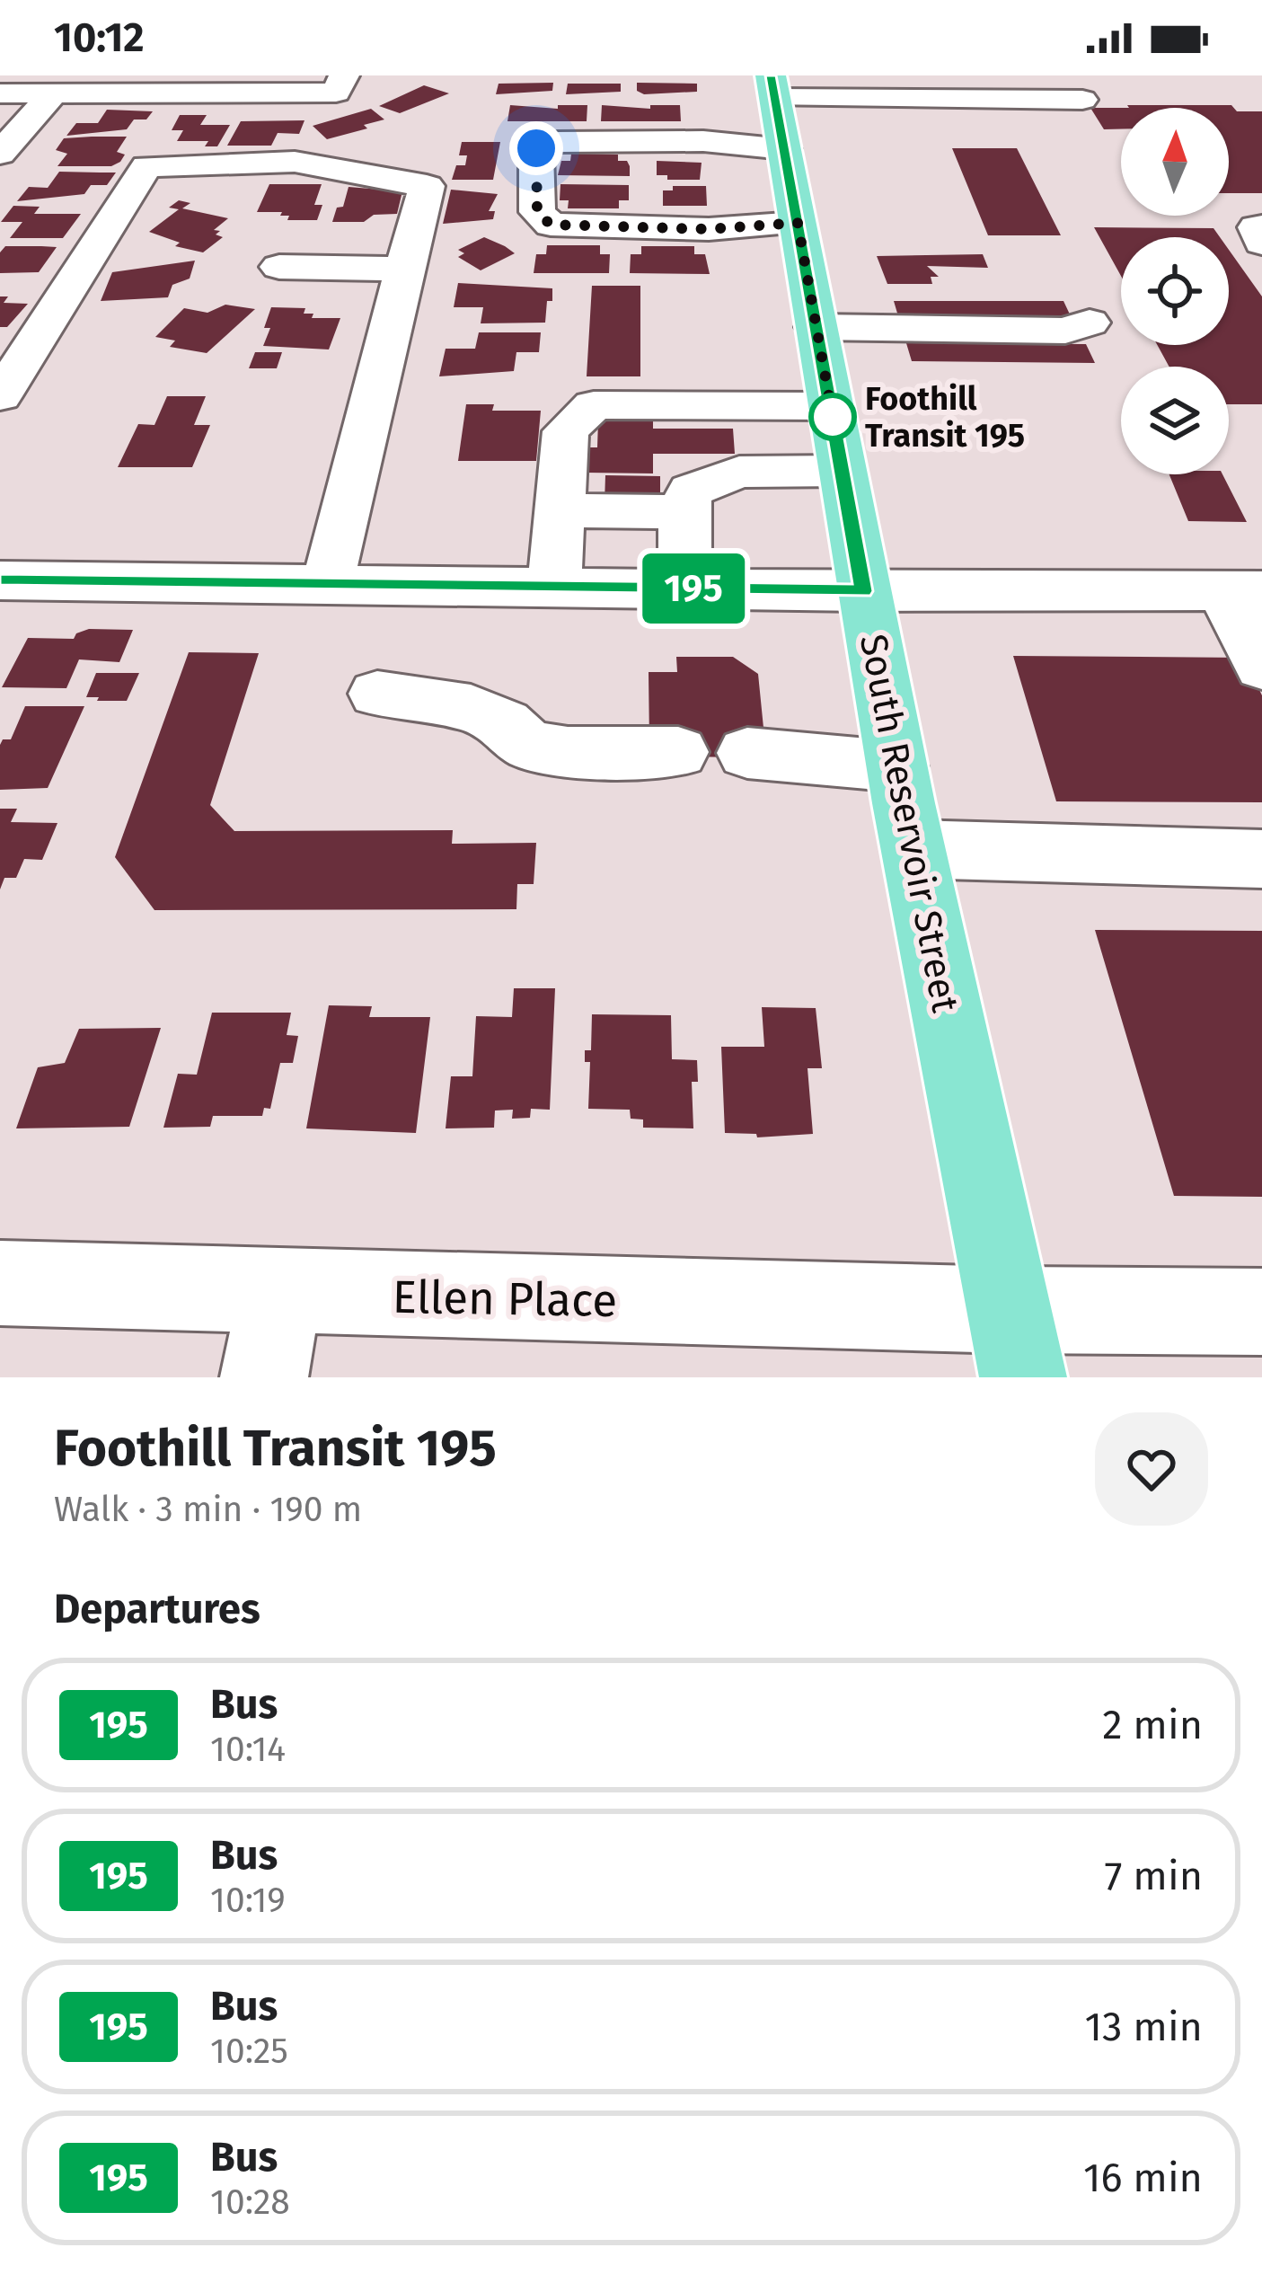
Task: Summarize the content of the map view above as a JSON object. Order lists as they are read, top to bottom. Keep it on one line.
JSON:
{"streets":{"main road":["South Reservoir Street"],"street":["Ellen Place"]},"crossings":[["South Reservoir Street","Ellen Place"]],"places":["Foothill Transit 195"],"lines":["bus line 195"],"north":"top","page":{"status":"10:12","on_map":"195","heading":[["Foothill Transit 195","Walk · 3 min · 190 m"],"Departures"],"list":[{"mark":"195","name":"Bus","note":"10:14","value":"2 min"},{"mark":"195","name":"Bus","note":"10:19","value":"7 min"},{"mark":"195","name":"Bus","note":"10:25","value":"13 min"},{"mark":"195","name":"Bus","note":"10:28","value":"16 min"}]}}
